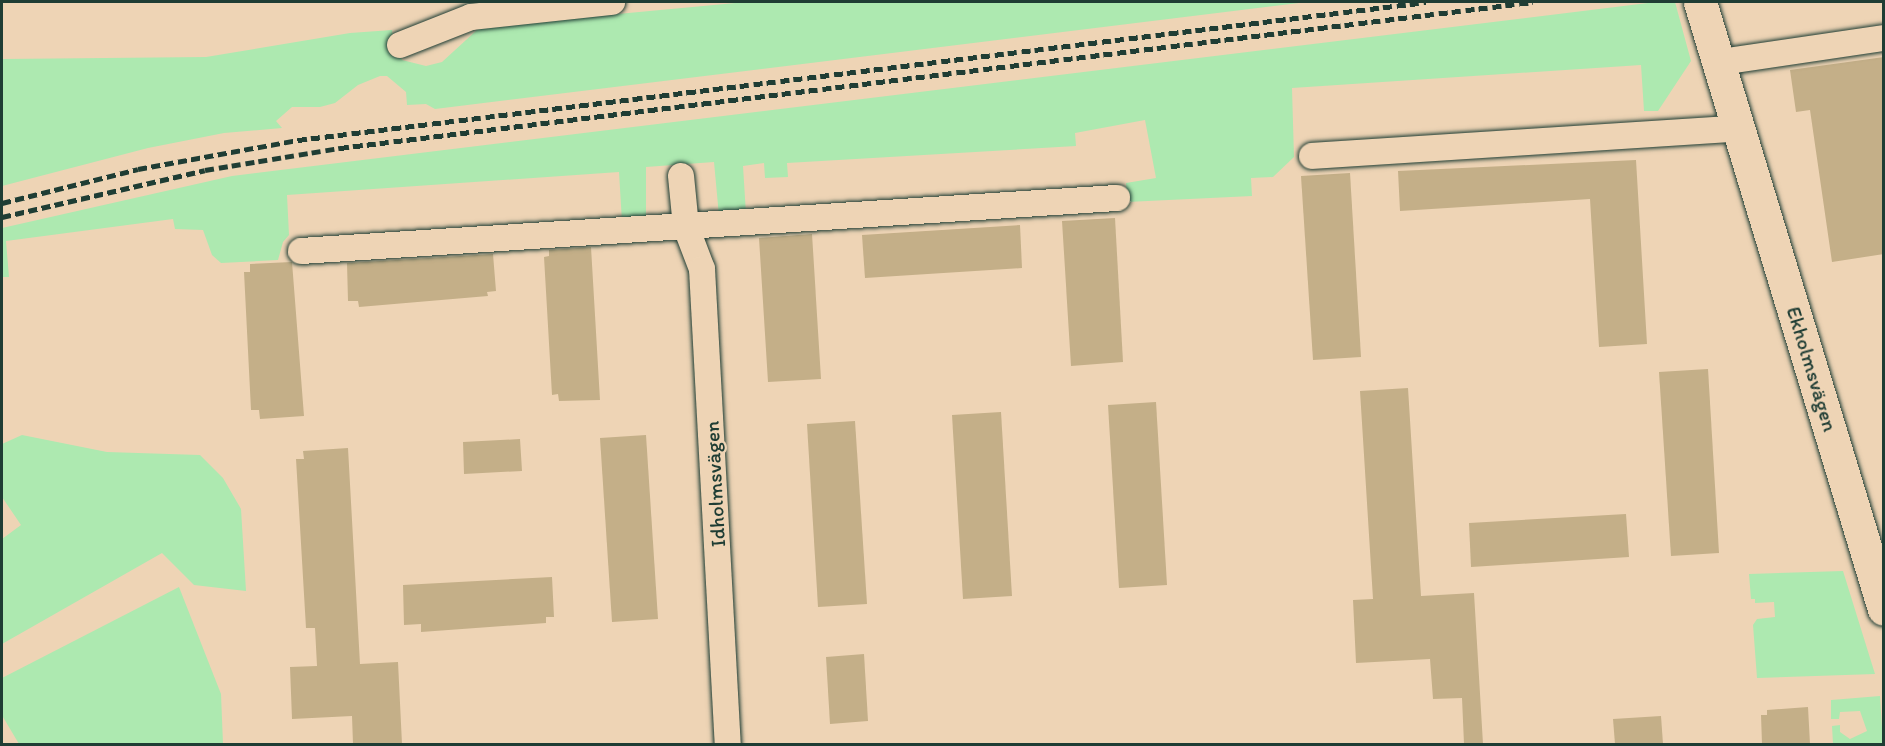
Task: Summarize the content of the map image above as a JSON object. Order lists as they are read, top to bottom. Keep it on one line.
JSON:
{"streets":{"street":["Ekholmsvägen","Idholmsvägen"]}}
